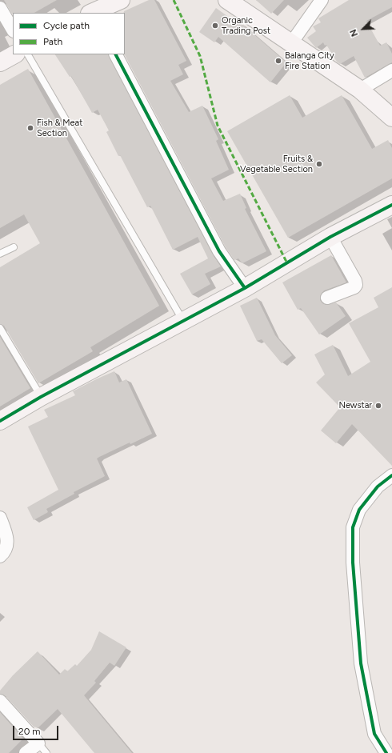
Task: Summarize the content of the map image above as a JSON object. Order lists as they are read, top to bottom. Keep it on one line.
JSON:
{"places":["Organic Trading Post","Balanga City Fire Station","Fish & Meat Section","Fruits & Vegetable Section","Newstar"],"legend":["Cycle path","Path"],"scale_bar":"20 m","north":"bottom left"}
